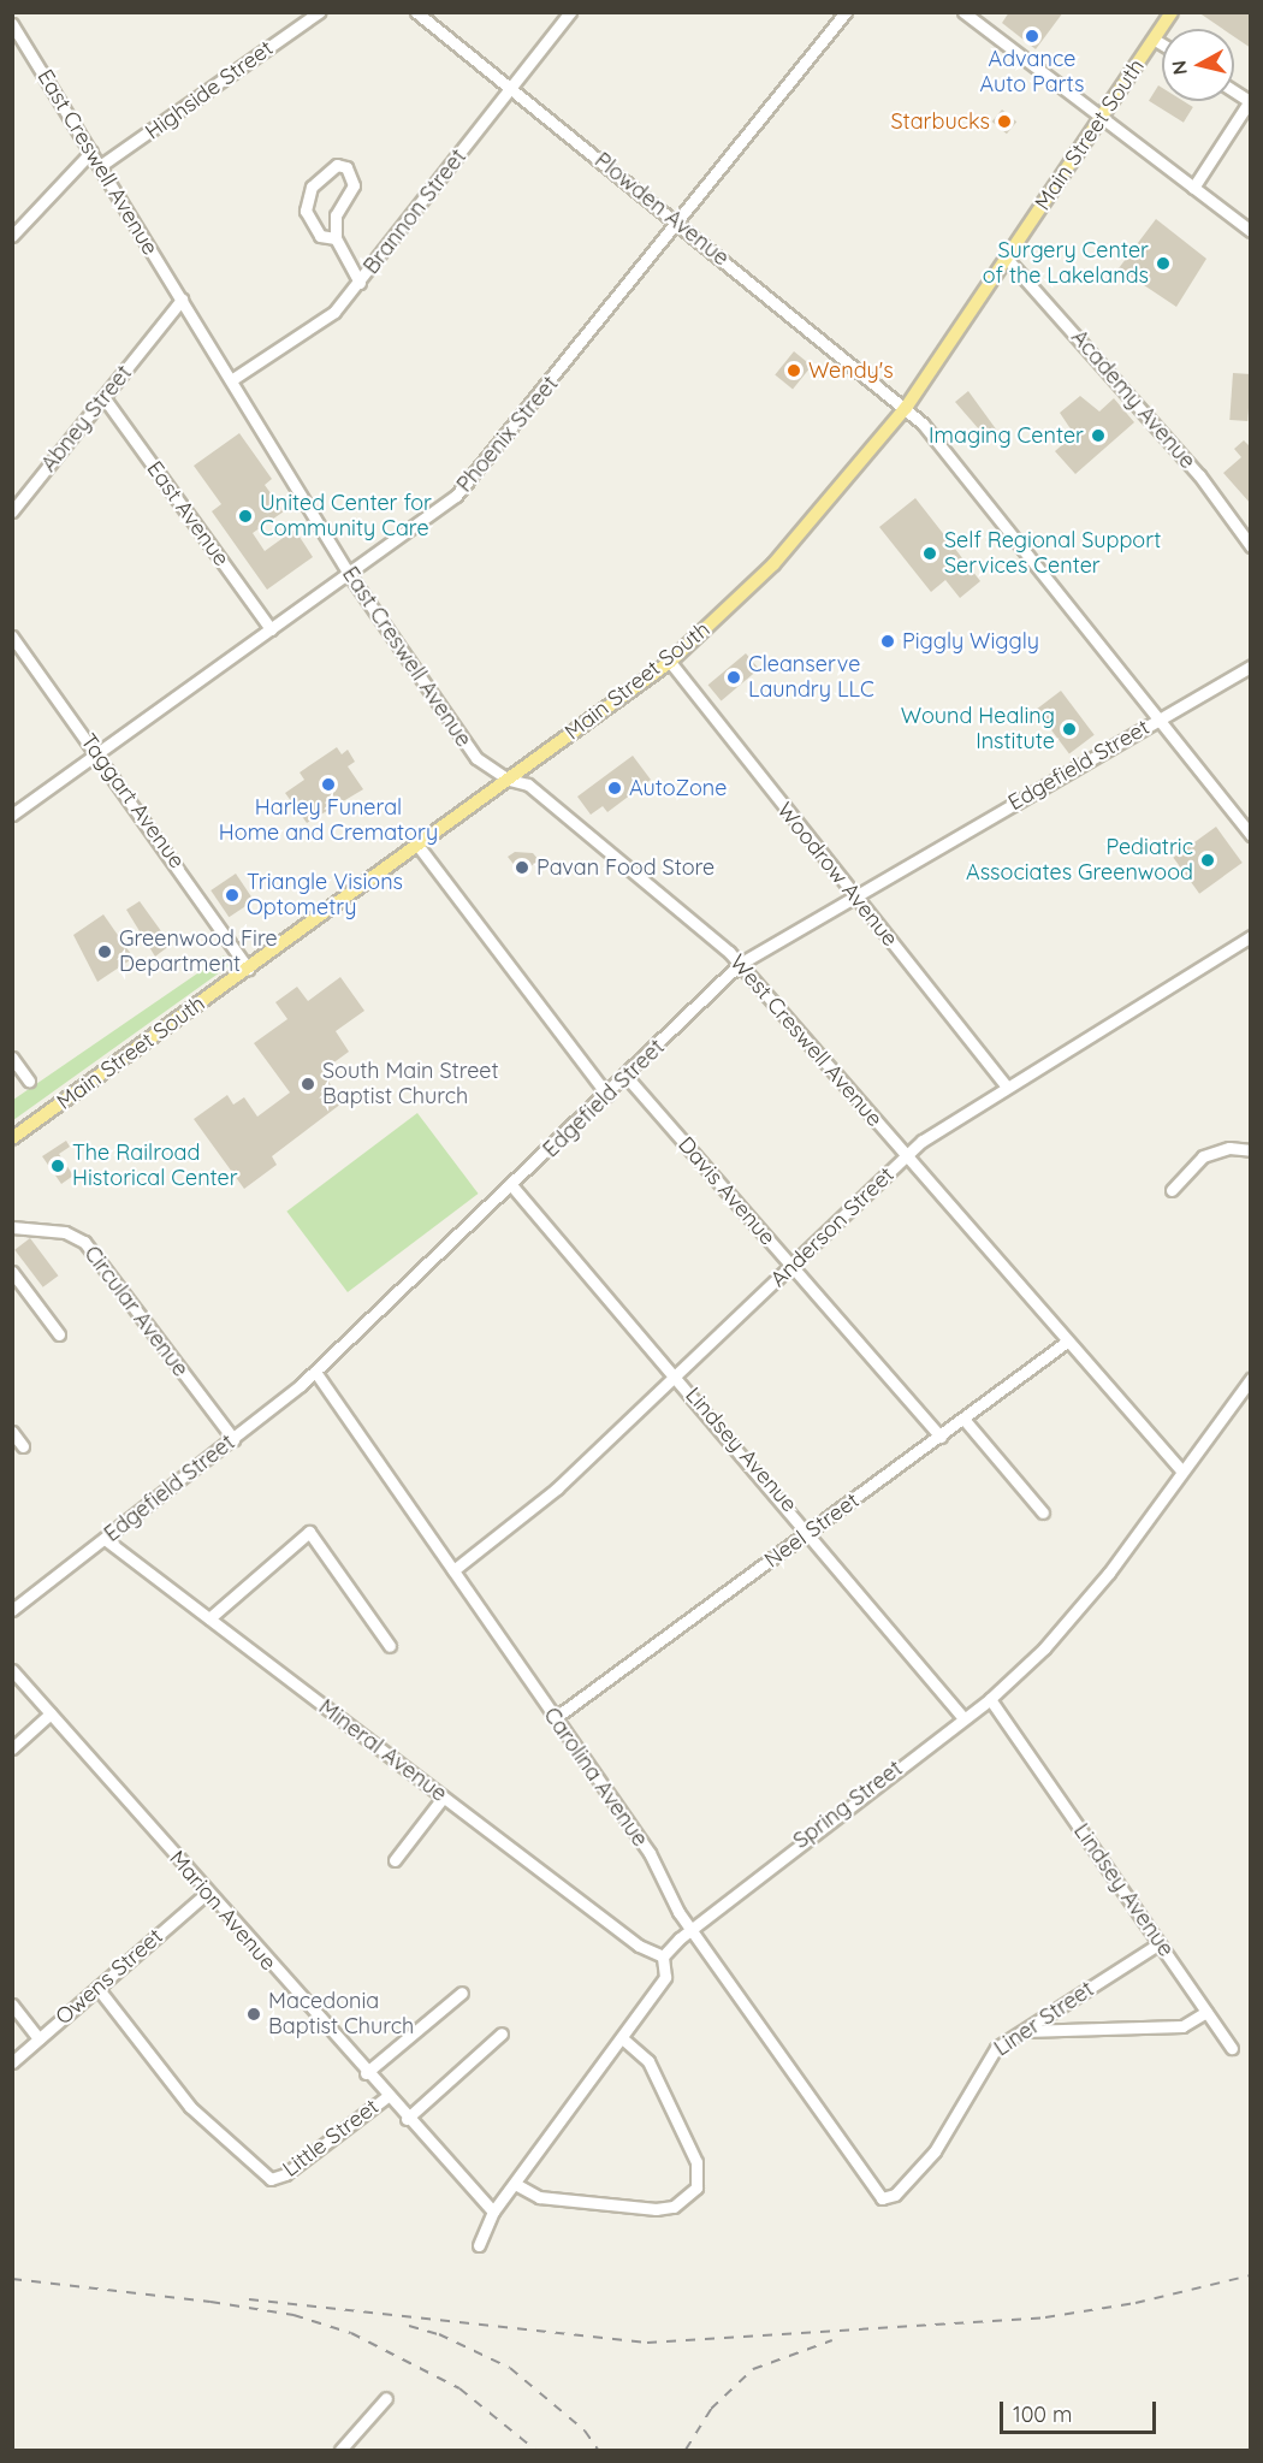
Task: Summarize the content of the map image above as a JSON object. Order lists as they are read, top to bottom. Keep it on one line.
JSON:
{"streets":{"main road":["Main Street South"],"street":["Highside Street","East Creswell Avenue","Plowden Avenue","Brannon Street","Academy Avenue","Abney Street","Phoenix Street","East Avenue","Edgefield Street","Taggart Avenue","Woodrow Avenue","West Creswell Avenue","Davis Avenue","Anderson Street","Circular Avenue","Lindsey Avenue","Neel Street","Mineral Avenue","Carolina Avenue","Spring Street","Marion Avenue","Owens Street","Liner Street","Little Street"]},"crossings":[["Highside Street","East Creswell Avenue"],["Main Street South","East Creswell Avenue"],["Main Street South","Plowden Avenue"],["Main Street South","Academy Avenue"],["Main Street South","Taggart Avenue"],["Main Street South","Woodrow Avenue"],["Main Street South","West Creswell Avenue"],["East Creswell Avenue","Brannon Street"],["East Creswell Avenue","Abney Street"],["East Creswell Avenue","Phoenix Street"],["East Creswell Avenue","West Creswell Avenue"],["Plowden Avenue","Brannon Street"],["Plowden Avenue","Phoenix Street"],["Plowden Avenue","Edgefield Street"],["Abney Street","East Avenue"],["Phoenix Street","East Avenue"],["Phoenix Street","Taggart Avenue"],["Edgefield Street","Woodrow Avenue"],["Edgefield Street","West Creswell Avenue"],["Edgefield Street","Davis Avenue"],["Edgefield Street","Circular Avenue"],["Edgefield Street","Lindsey Avenue"],["Edgefield Street","Mineral Avenue"],["Edgefield Street","Carolina Avenue"],["Woodrow Avenue","Anderson Street"],["West Creswell Avenue","Anderson Street"],["West Creswell Avenue","Neel Street"],["West Creswell Avenue","Spring Street"],["Davis Avenue","Anderson Street"],["Davis Avenue","Neel Street"],["Anderson Street","Lindsey Avenue"],["Anderson Street","Carolina Avenue"],["Lindsey Avenue","Neel Street"],["Lindsey Avenue","Spring Street"],["Lindsey Avenue","Liner Street"],["Neel Street","Carolina Avenue"],["Mineral Avenue","Spring Street"],["Carolina Avenue","Spring Street"],["Carolina Avenue","Liner Street"],["Marion Avenue","Owens Street"],["Marion Avenue","Little Street"],["Owens Street","Little Street"]],"places":["Advance Auto Parts","Starbucks","Surgery Center of the Lakelands","Wendy's","Imaging Center","United Center for Community Care","Self Regional Support Services Center","Piggly Wiggly","Cleanserve Laundry LLC","Wound Healing Institute","Harley Funeral Home and Crematory","AutoZone","Pediatric Associates Greenwood","Pavan Food Store","Triangle Visions Optometry","Greenwood Fire Department","South Main Street Baptist Church","The Railroad Historical Center","Macedonia Baptist Church"],"scale_bar":"100 m","north":"left"}
